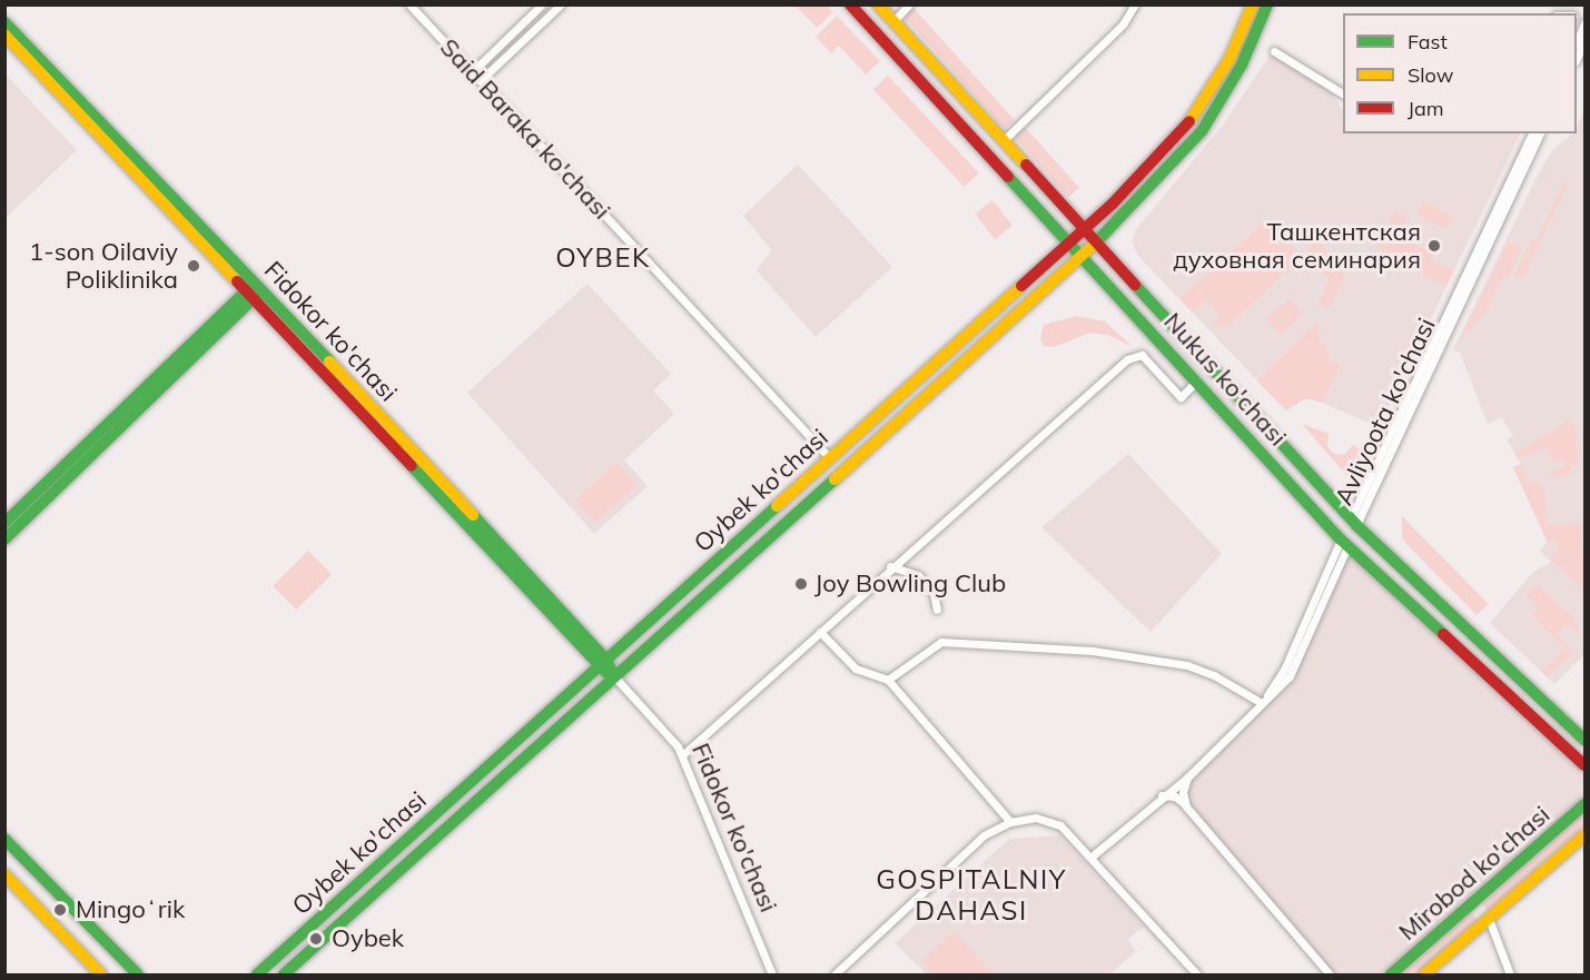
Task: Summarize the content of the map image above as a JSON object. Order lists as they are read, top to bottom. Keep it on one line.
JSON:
{"streets":{"main road":["Fidokor ko'chasi","Nukus ko'chasi","Avliyoota ko'chasi","Oybek ko'chasi","Mirobod ko'chasi"],"street":["Said Baraka ko'chasi"]},"crossings":[["Said Baraka ko'chasi","Oybek ko'chasi"],["Fidokor ko'chasi","Oybek ko'chasi"],["Nukus ko'chasi","Avliyoota ko'chasi"],["Nukus ko'chasi","Oybek ko'chasi"]],"districts":["OYBEK","GOSPITALNIY DAHASI"],"places":["Ташкентская духовная семинария","1-son Oilaviy Poliklinika","Joy Bowling Club","Mingoʻrik","Oybek"],"legend":["Fast","Slow","Jam"]}
